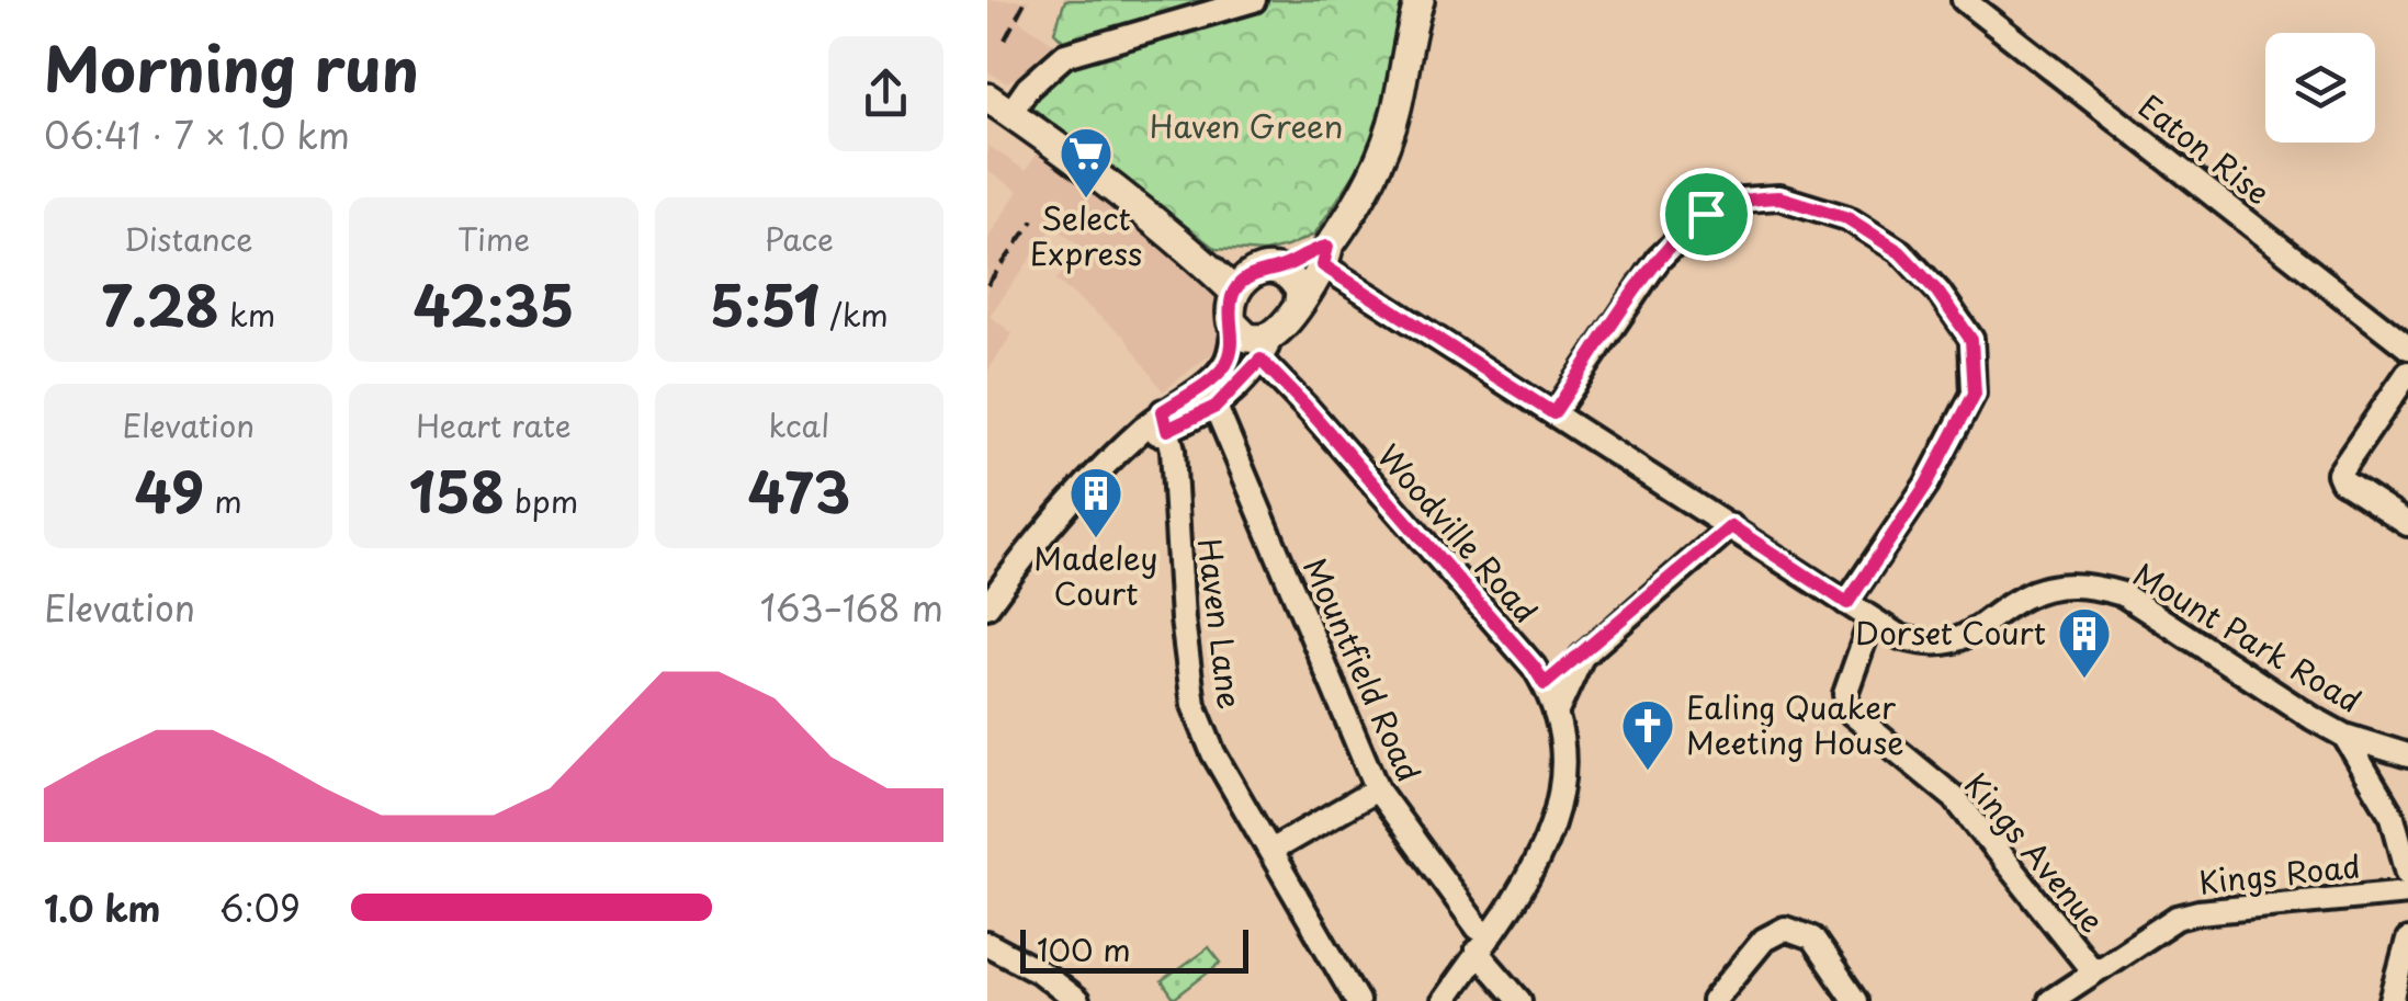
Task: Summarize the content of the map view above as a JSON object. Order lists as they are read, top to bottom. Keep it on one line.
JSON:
{"streets":{"street":["Eaton Rise","Woodville Road","Haven Lane","Mount Park Road","Mountfield Road","Kings Avenue","Kings Road"]},"crossings":[["Woodville Road","Mountfield Road"],["Mount Park Road","Kings Avenue"],["Kings Avenue","Kings Road"]],"parks":["Haven Green"],"places":{"supermarket":["Select Express"],"building":["Madeley Court","Dorset Court"],"church":["Ealing Quaker Meeting House"]},"scale_bar":"100 m","page":{"heading":["Morning run","06:41 · 7 × 1.0 km"],"stats":[["Distance","7.28 km"],["Time","42:35"],["Pace","5:51 /km"],["Elevation","49 m"],["Heart rate","158 bpm"],["kcal","473"]],"chart":["Elevation","163–168 m"],"list":[{"name":"1.0 km","note":"6:09"}],"scale":"100 m"}}
